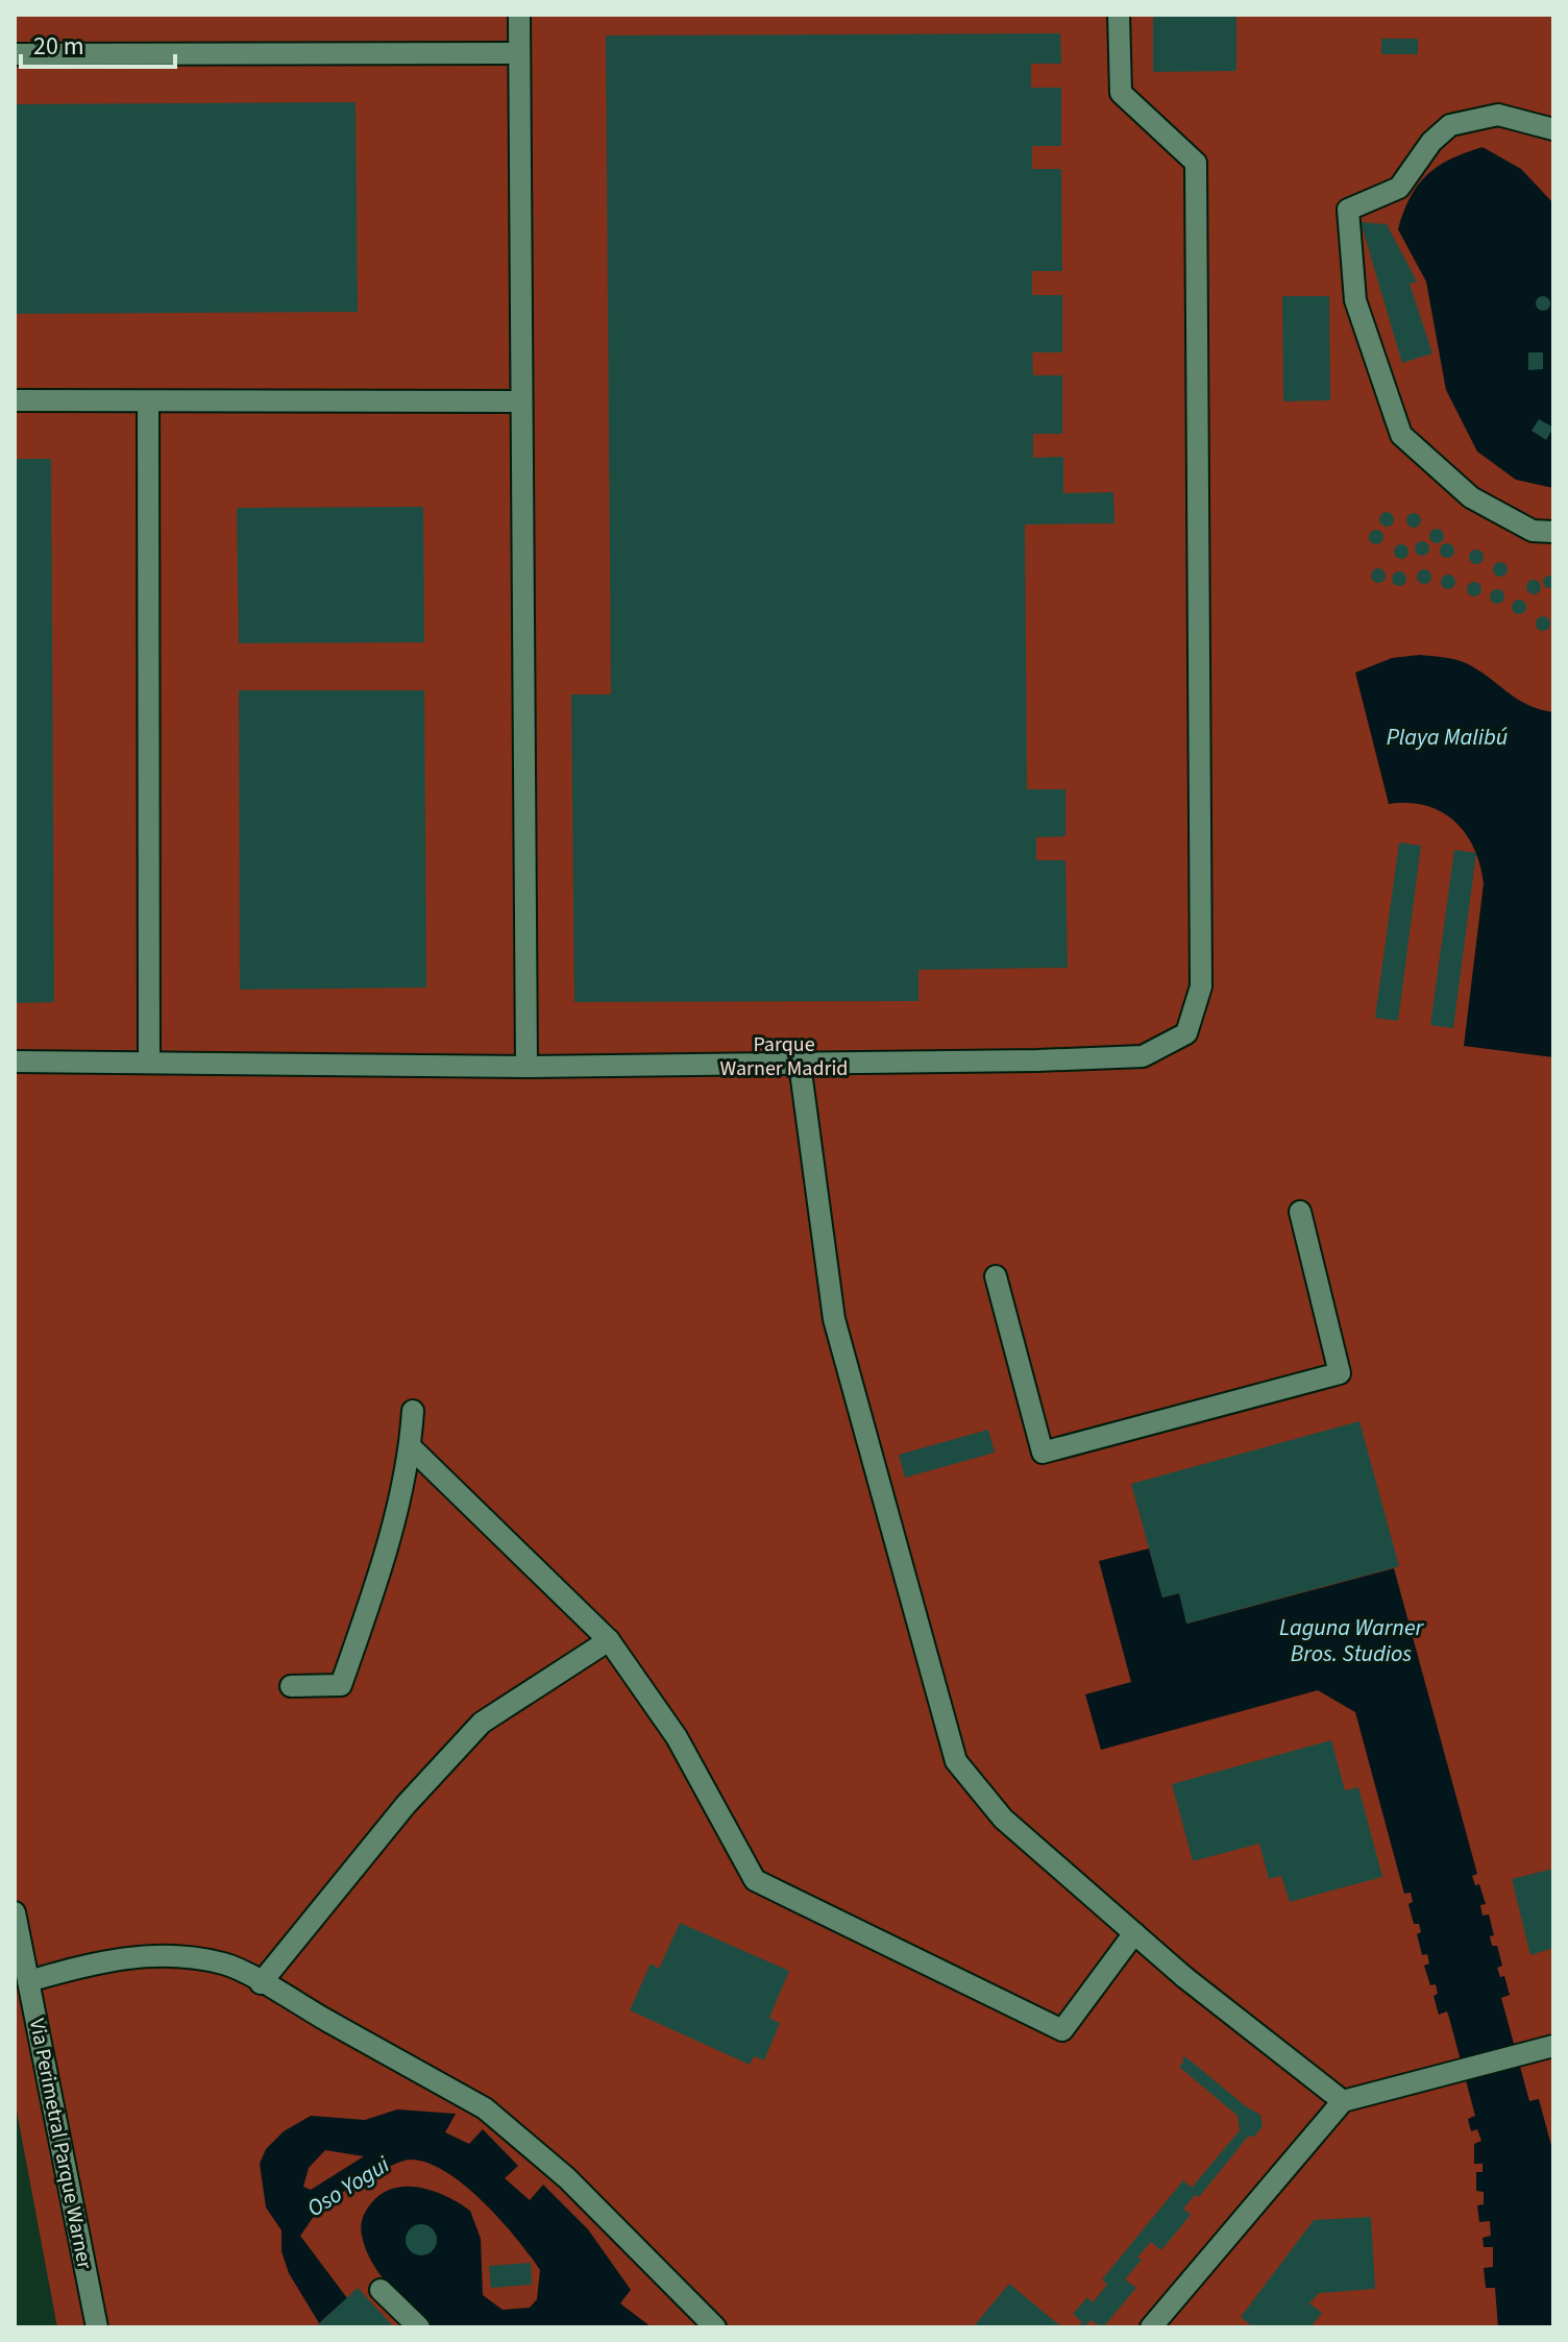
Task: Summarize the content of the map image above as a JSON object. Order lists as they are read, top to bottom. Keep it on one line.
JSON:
{"streets":{"street":["Via Perimetral Parque Warner"]},"water":["Playa Malibú","Laguna Warner Bros. Studios","Oso Yogui"],"parks":["Parque Warner Madrid"],"scale_bar":"20 m"}
